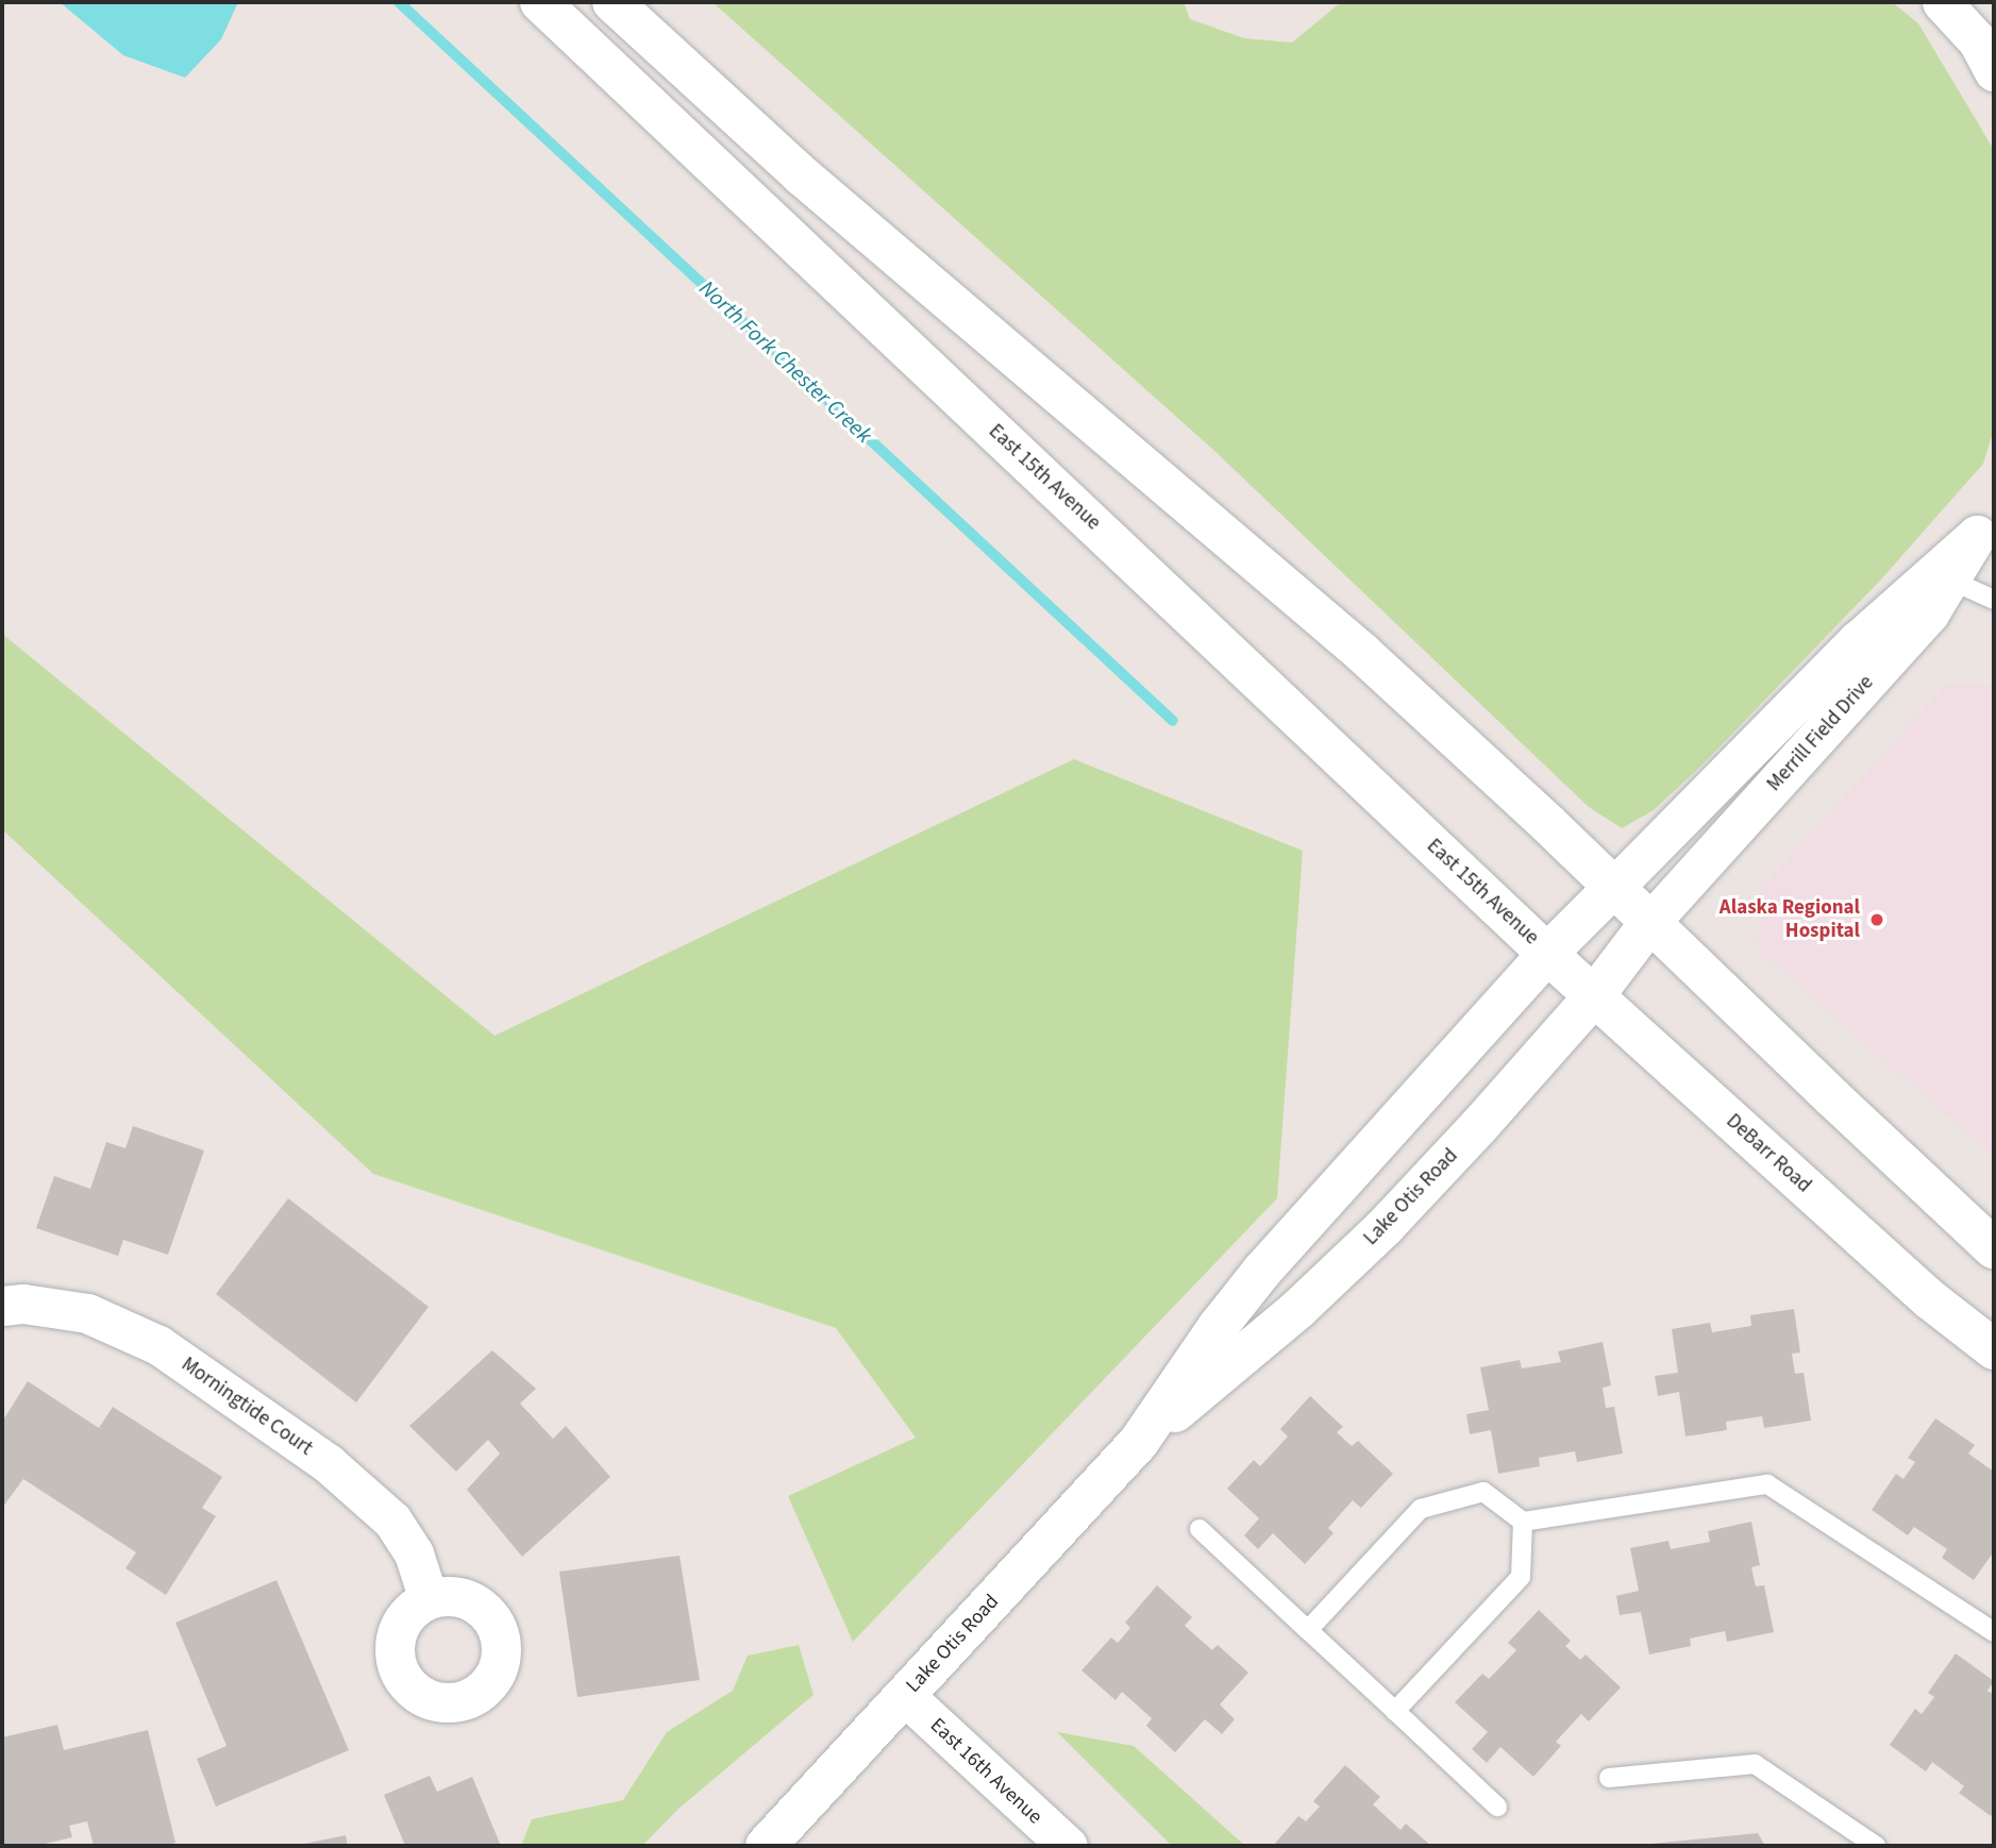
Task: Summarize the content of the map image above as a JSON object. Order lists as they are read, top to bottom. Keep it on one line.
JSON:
{"streets":{"main road":["East 15th Avenue","DeBarr Road","Lake Otis Road"],"street":["Merrill Field Drive","Morningtide Court","East 16th Avenue"]},"crossings":[["East 15th Avenue","DeBarr Road"],["East 15th Avenue","Lake Otis Road"],["Merrill Field Drive","Lake Otis Road"],["DeBarr Road","Lake Otis Road"],["Lake Otis Road","East 16th Avenue"]],"water":["North Fork Chester Creek"],"places":["Alaska Regional Hospital"]}
